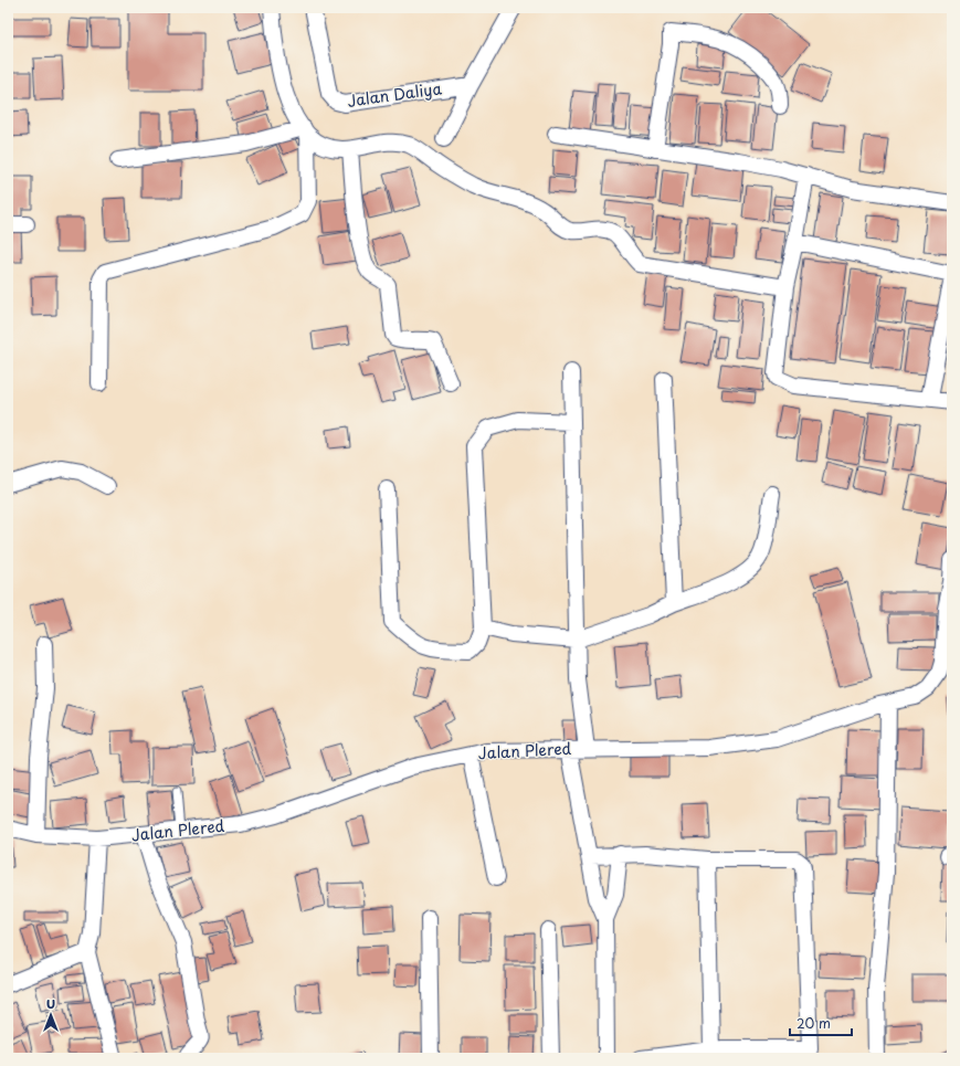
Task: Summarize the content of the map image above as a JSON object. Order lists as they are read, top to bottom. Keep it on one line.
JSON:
{"streets":{"street":["Jalan Daliya","Jalan Plered"]},"scale_bar":"20 m","north":"top"}
